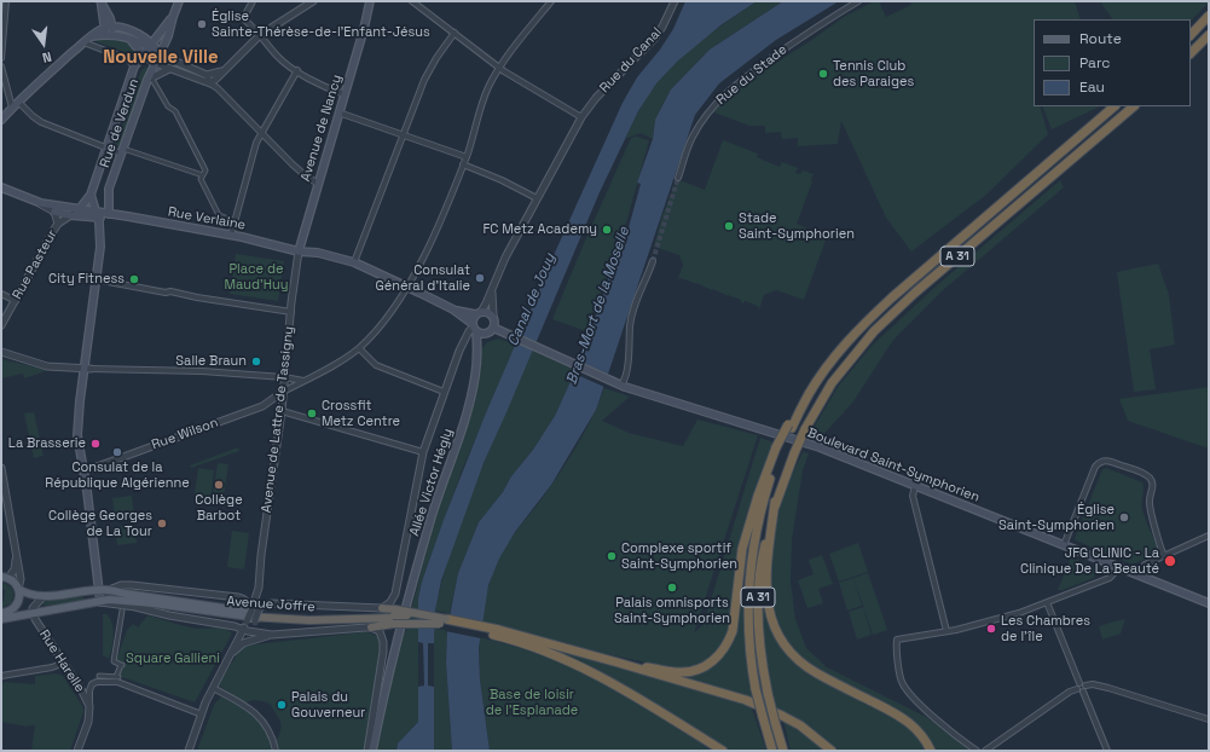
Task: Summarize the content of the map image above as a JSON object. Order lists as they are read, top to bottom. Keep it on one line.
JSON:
{"streets":{"highway":["A 31","Avenue Joffre"],"main road":["Rue de Verdun","Avenue de Nancy","Rue Verlaine","Boulevard Saint-Symphorien","Allée Victor Hégly"],"street":["Rue du Canal","Rue du Stade","Rue Pasteur","Avenue de Lattre de Tassigny","Rue Wilson","Rue Harelle"]},"crossings":[["Rue du Canal","Boulevard Saint-Symphorien"],["Rue du Canal","Allée Victor Hégly"],["Rue de Verdun","Rue Verlaine"],["Rue de Verdun","Rue Pasteur"],["Avenue de Nancy","Rue Verlaine"],["Avenue de Nancy","Avenue de Lattre de Tassigny"],["Rue Verlaine","Avenue de Lattre de Tassigny"],["Avenue de Lattre de Tassigny","Rue Wilson"],["Avenue de Lattre de Tassigny","Avenue Joffre"],["Boulevard Saint-Symphorien","Allée Victor Hégly"],["Avenue Joffre","Rue Harelle"]],"districts":["Nouvelle Ville"],"water":["Canal de Jouy","Bras-Mort de la Moselle"],"parks":["Place de Maud'Huy","Square Gallieni","Base de loisir de l'Esplanade"],"places":["Église Sainte-Thérèse-de-l'Enfant-Jésus","Tennis Club des Paraiges","Stade Saint-Symphorien","FC Metz Academy","Consulat Général d'Italie","City Fitness","Salle Braun","Crossfit Metz Centre","La Brasserie","Consulat de la République Algérienne","Collège Barbot","Église Saint-Symphorien","Collège Georges de La Tour","Complexe sportif Saint-Symphorien","JFG CLINIC - La Clinique De La Beauté","Palais omnisports Saint-Symphorien","Les Chambres de l'île","Palais du Gouverneur"],"legend":["Route","Parc","Eau"],"north":"bottom"}
